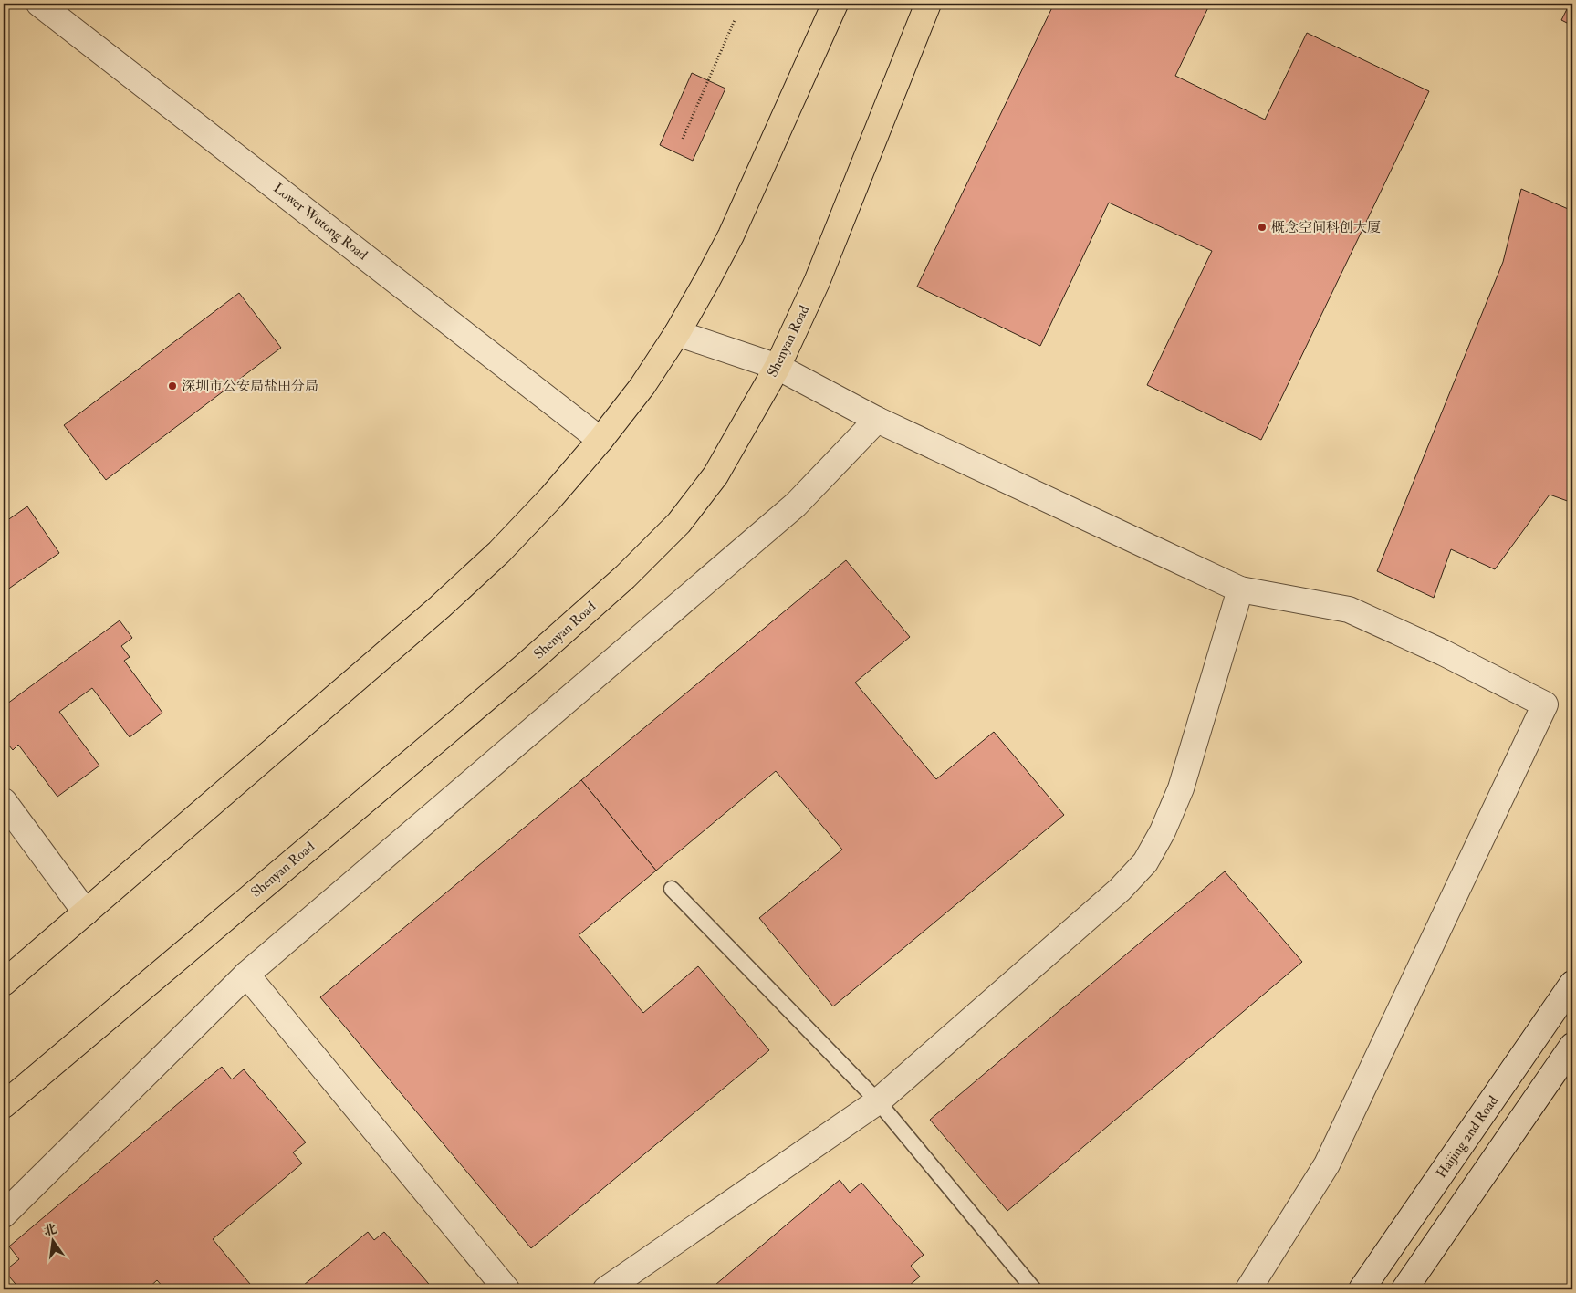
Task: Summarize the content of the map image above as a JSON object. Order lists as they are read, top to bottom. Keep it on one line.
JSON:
{"streets":{"main road":["Shenyan Road"],"street":["Lower Wutong Road","Haijing 2nd Road"]},"places":["概念空间科创大厦","深圳市公安局盐田分局"],"north":"top"}
